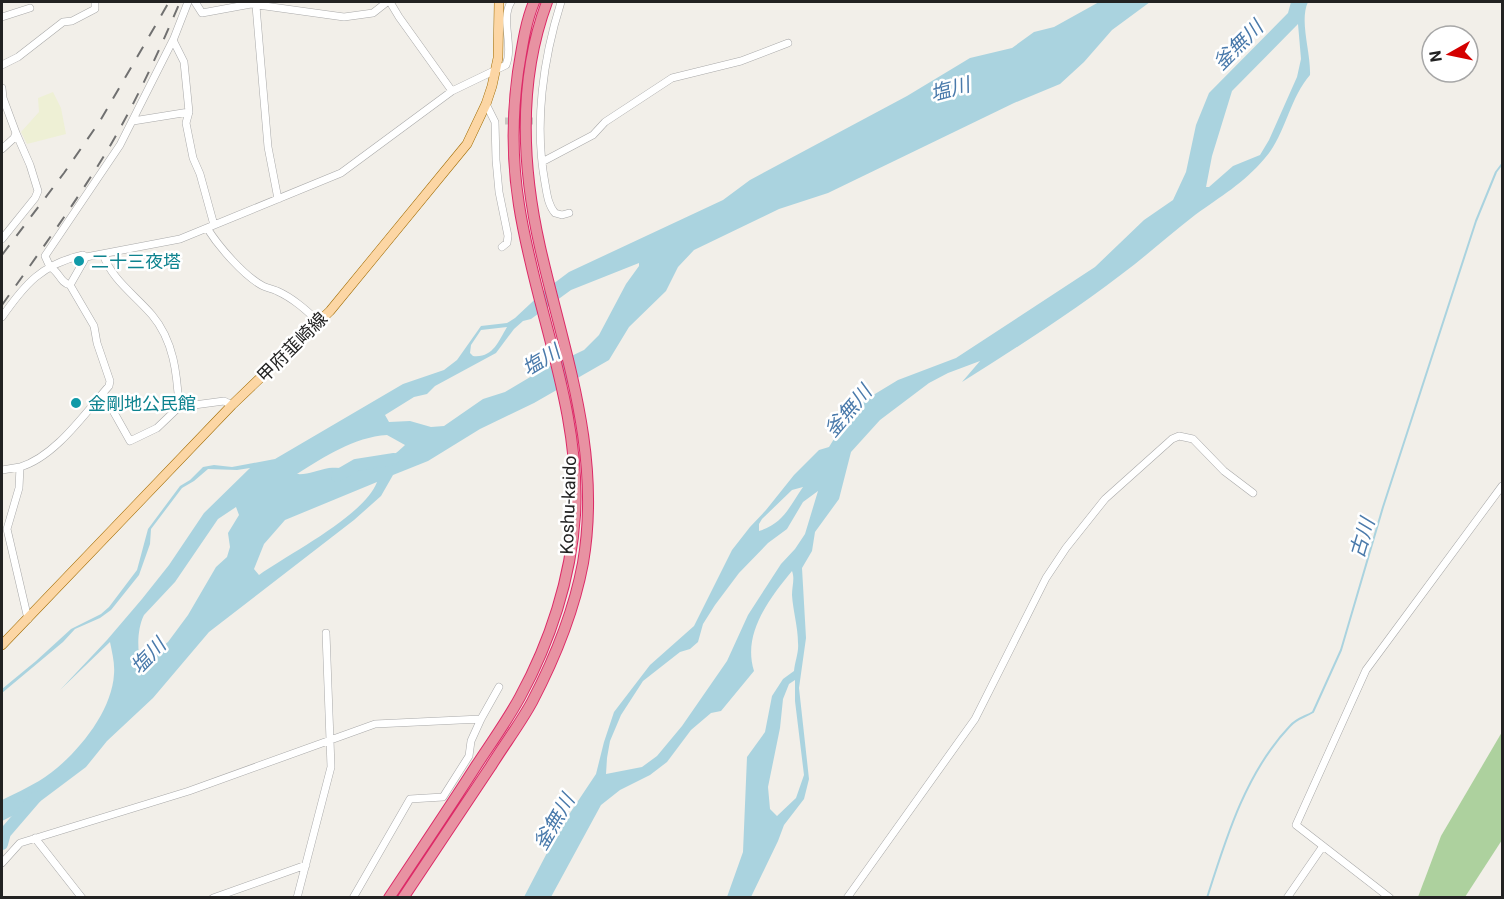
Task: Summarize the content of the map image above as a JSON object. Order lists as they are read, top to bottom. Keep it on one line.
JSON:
{"streets":{"highway":["Koshu-kaido"],"main road":["甲府韮崎線"]},"water":["釜無川","塩川","古川"],"places":["二十三夜塔","金剛地公民館"],"north":"left"}
